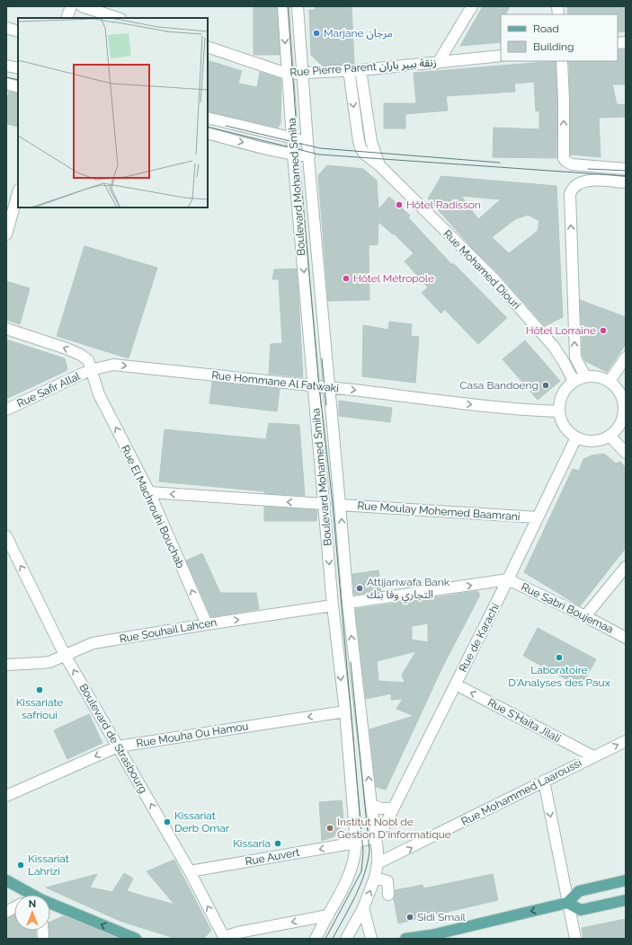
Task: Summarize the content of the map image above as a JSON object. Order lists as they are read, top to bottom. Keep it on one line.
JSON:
{"streets":{"street":["Rue Pierre Parent زنقة بيير باران","Boulevard Mohamed Smiha","Rue Mohamed Diouri","Rue Hommane Al Fatwaki","Rue Safir Allal","Rue El Machrouhi Bouchab","Rue Moulay Mohemed Baamrani","Rue Sabri Boujemaa","Rue Souhail Lahcen","Rue de Karachi","Rue S'Haita Jilali","Rue Mouha Ou Hamou","Boulevard de Strasbourg","Rue Mohammed Laaroussi","Rue Auvert"]},"crossings":[["Rue Pierre Parent زنقة بيير باران","Boulevard Mohamed Smiha"],["Rue Pierre Parent زنقة بيير باران","Rue Mohamed Diouri"],["Boulevard Mohamed Smiha","Rue Hommane Al Fatwaki"],["Boulevard Mohamed Smiha","Rue Moulay Mohemed Baamrani"],["Boulevard Mohamed Smiha","Rue Souhail Lahcen"],["Boulevard Mohamed Smiha","Rue de Karachi"],["Boulevard Mohamed Smiha","Rue Mouha Ou Hamou"],["Boulevard Mohamed Smiha","Rue Mohammed Laaroussi"],["Boulevard Mohamed Smiha","Rue Auvert"],["Rue Mohamed Diouri","Rue Hommane Al Fatwaki"],["Rue Mohamed Diouri","Rue de Karachi"],["Rue Hommane Al Fatwaki","Rue Safir Allal"],["Rue Hommane Al Fatwaki","Rue El Machrouhi Bouchab"],["Rue Hommane Al Fatwaki","Rue de Karachi"],["Rue Safir Allal","Rue El Machrouhi Bouchab"],["Rue El Machrouhi Bouchab","Rue Souhail Lahcen"],["Rue Moulay Mohemed Baamrani","Rue de Karachi"],["Rue Sabri Boujemaa","Rue de Karachi"],["Rue Souhail Lahcen","Boulevard de Strasbourg"],["Rue de Karachi","Rue S'Haita Jilali"],["Rue de Karachi","Rue Auvert"],["Rue S'Haita Jilali","Rue Mohammed Laaroussi"],["Rue Mouha Ou Hamou","Boulevard de Strasbourg"],["Boulevard de Strasbourg","Rue Auvert"]],"one_way":["Rue Hommane Al Fatwaki","Rue El Machrouhi Bouchab","Rue Souhail Lahcen","Rue S'Haita Jilali","Rue Mouha Ou Hamou","Boulevard de Strasbourg","Rue Mohammed Laaroussi"],"places":["Marjane مرجان","Hôtel Radisson","Hôtel Métropole","Hôtel Lorraine","Casa Bandoeng","Attijariwafa Bank التجاري وفا بنك","Laboratoire D'Analyses des Paux","Kissariate safrioui","Kissariat Derb Omar","Institut Nobl de Gestion D'informatique","Kissaria","Kissariat Lahrizi","Sidi Smail"],"legend":["Road","Building"],"north":"top"}
